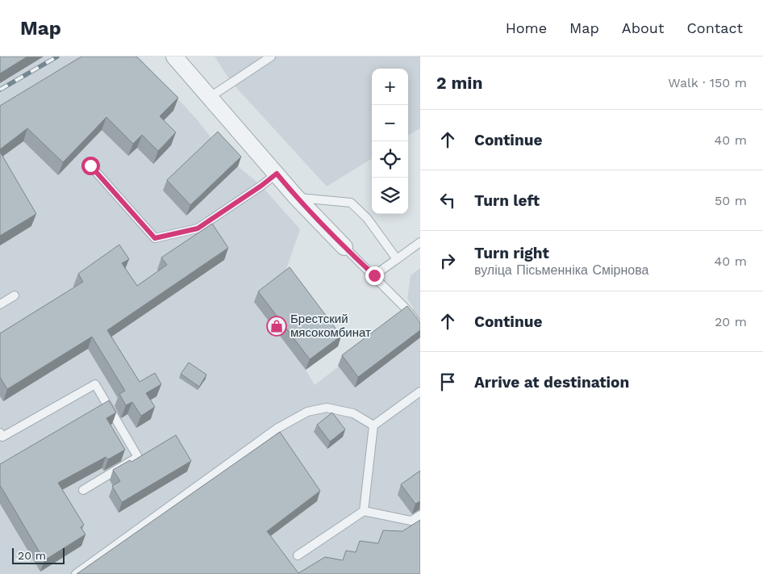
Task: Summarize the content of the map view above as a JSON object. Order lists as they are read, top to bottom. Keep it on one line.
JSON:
{"places":{"shop":["Брестский мясокомбинат"]},"scale_bar":"20 m","page":{"header":"Map","nav":["Home","Map","About","Contact"],"heading":["2 min","Walk · 150 m"],"map_buttons":["+","−"],"list":[["Continue","40 m"],["Turn left","50 m"],["Turn right","вуліца Пісьменніка Смірнова","40 m"],["Continue","20 m"],"Arrive at destination"],"scale":"20 m"}}
